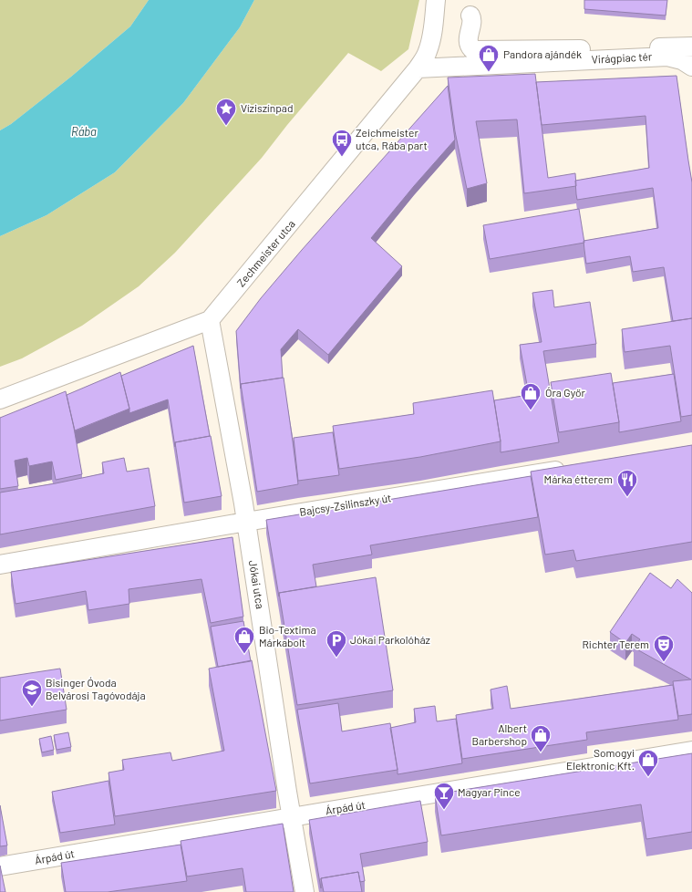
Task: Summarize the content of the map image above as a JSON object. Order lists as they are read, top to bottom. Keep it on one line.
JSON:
{"streets":{"street":["Virágpiac tér","Zechmeister utca","Bajcsy-Zsilinszky út","Jókai utca","Árpád út"]},"crossings":[["Virágpiac tér","Zechmeister utca"],["Zechmeister utca","Jókai utca"],["Bajcsy-Zsilinszky út","Jókai utca"],["Jókai utca","Árpád út"]],"water":["Rába"],"places":{"shop":["Pandora ajándék","Óra Győr","Bio-Textima Márkabolt","Albert Barbershop","Somogyi Elektronic Kft."],"place":["Víziszínpad"],"bus stop":["Zeichmeister utca, Rába part"],"restaurant":["Márka étterem"],"parking":["Jókai Parkolóház"],"theatre":["Richter Terem"],"school or university":["Bisinger Óvoda Belvárosi Tagóvodája"],"bar":["Magyar Pince"]}}
